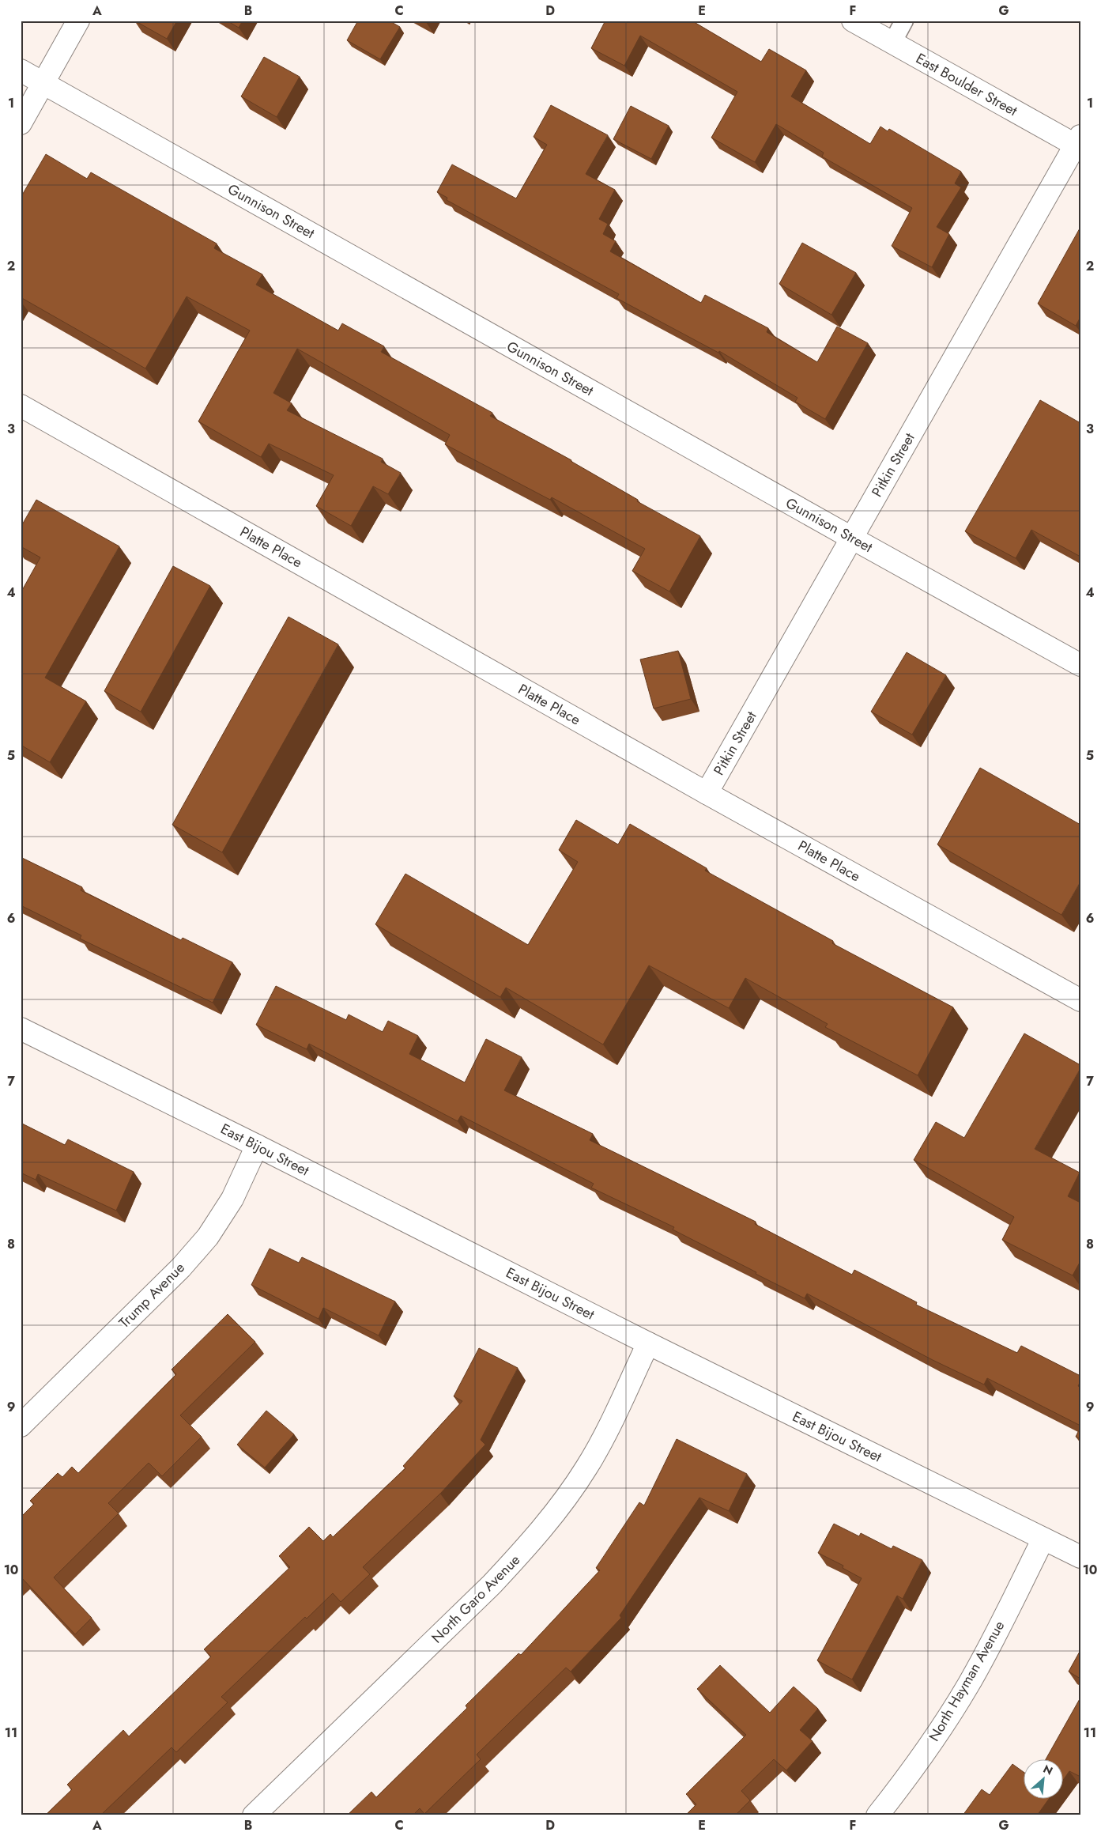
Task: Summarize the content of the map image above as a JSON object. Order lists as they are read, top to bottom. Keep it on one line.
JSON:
{"streets":{"street":["East Boulder Street","Gunnison Street","Pitkin Street","Platte Place","East Bijou Street","Trump Avenue","North Garo Avenue","North Hayman Avenue"]},"crossings":[["East Boulder Street","Pitkin Street"],["Gunnison Street","Pitkin Street"],["Pitkin Street","Platte Place"],["East Bijou Street","Trump Avenue"],["East Bijou Street","North Garo Avenue"],["East Bijou Street","North Hayman Avenue"]],"north":"top right","grid":{"columns":["A","B","C","D","E","F","G"],"rows":["1","2","3","4","5","6","7","8","9","10","11"]}}
